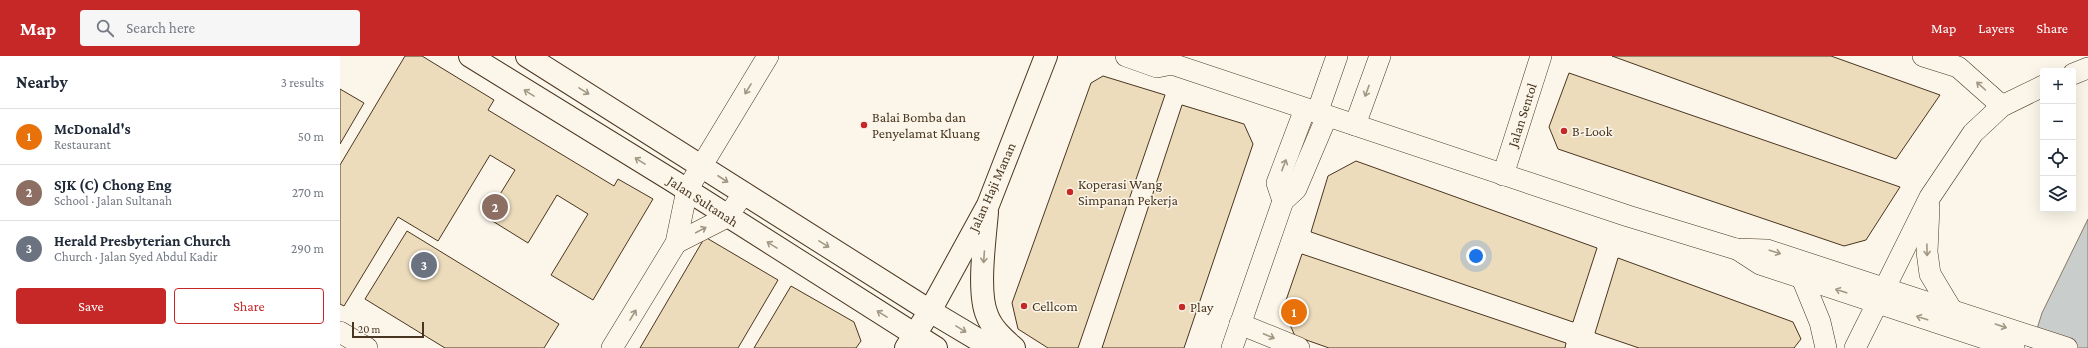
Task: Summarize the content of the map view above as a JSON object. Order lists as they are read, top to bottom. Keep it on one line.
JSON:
{"streets":{"street":["Jalan Sentol","Jalan Haji Manan","Jalan Sultanah"]},"crossings":[["Jalan Haji Manan","Jalan Sultanah"]],"places":["Balai Bomba dan Penyelamat Kluang","B-Look","Koperasi Wang Simpanan Pekerja","Cellcom","Play"],"scale_bar":"20 m","page":{"header":"Map","search":"Search here","nav":["Map","Layers","Share"],"heading":["Nearby","3 results"],"map_buttons":["+","−"],"list":[{"mark":"1","name":"McDonald's","note":"Restaurant","value":"50 m"},{"mark":"2","name":"SJK (C) Chong Eng","note":"School · Jalan Sultanah","value":"270 m"},{"mark":"3","name":"Herald Presbyterian Church","note":"Church · Jalan Syed Abdul Kadir","value":"290 m"}],"pins":["2","3","1"],"buttons":["Save","Share"],"scale":"20 m"}}
